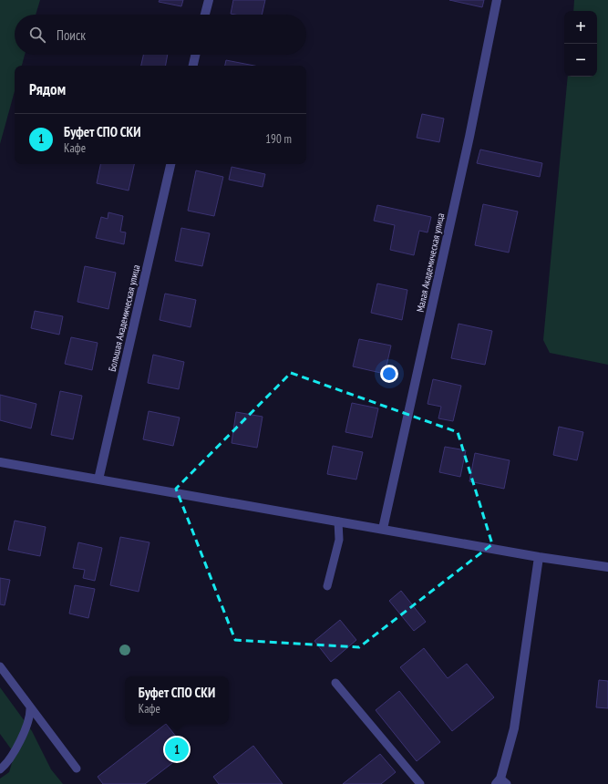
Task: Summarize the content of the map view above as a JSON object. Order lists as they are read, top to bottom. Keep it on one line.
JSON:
{"streets":{"street":["Малая Академическая улица","Большая Академическая улица"]},"page":{"map_buttons":["+","−"],"search":"Поиск","heading":"Рядом","list":[{"mark":"1","name":"Буфет СПО СКИ","note":"Кафе","value":"190 m"}],"popup":["Буфет СПО СКИ","Кафе"],"pins":"1"}}
